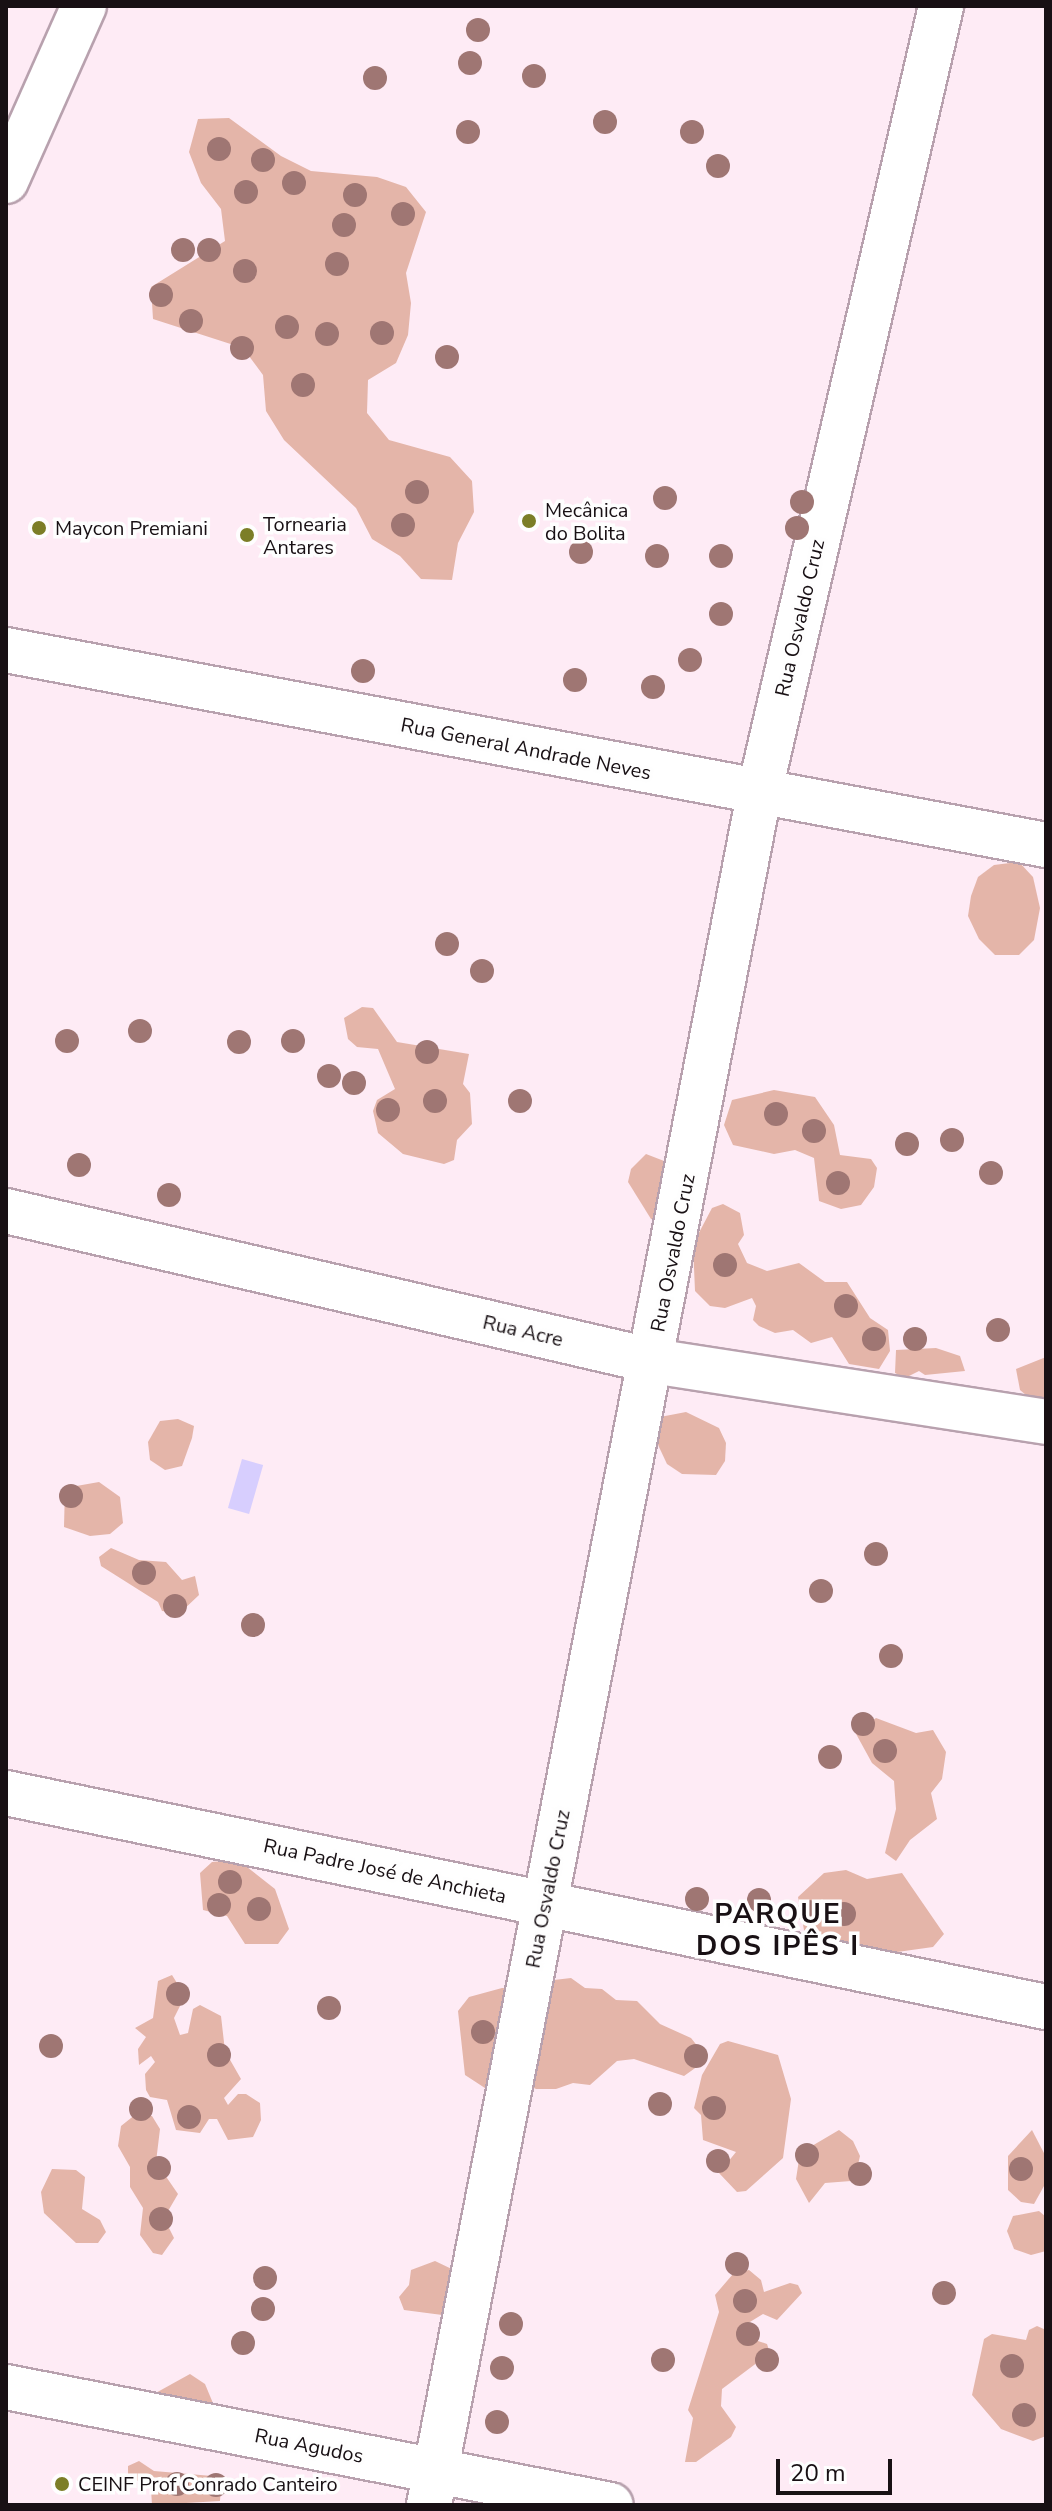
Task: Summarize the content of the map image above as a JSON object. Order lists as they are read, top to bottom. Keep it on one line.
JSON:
{"streets":{"street":["Rua Osvaldo Cruz","Rua General Andrade Neves","Rua Acre","Rua Padre José de Anchieta","Rua Agudos"]},"crossings":[["Rua Osvaldo Cruz","Rua General Andrade Neves"],["Rua Osvaldo Cruz","Rua Acre"],["Rua Osvaldo Cruz","Rua Padre José de Anchieta"],["Rua Osvaldo Cruz","Rua Agudos"]],"districts":["PARQUE DOS IPÊS I"],"places":["Mecânica do Bolita","Maycon Premiani","Tornearia Antares","CEINF Prof Conrado Canteiro"],"scale_bar":"20 m"}
